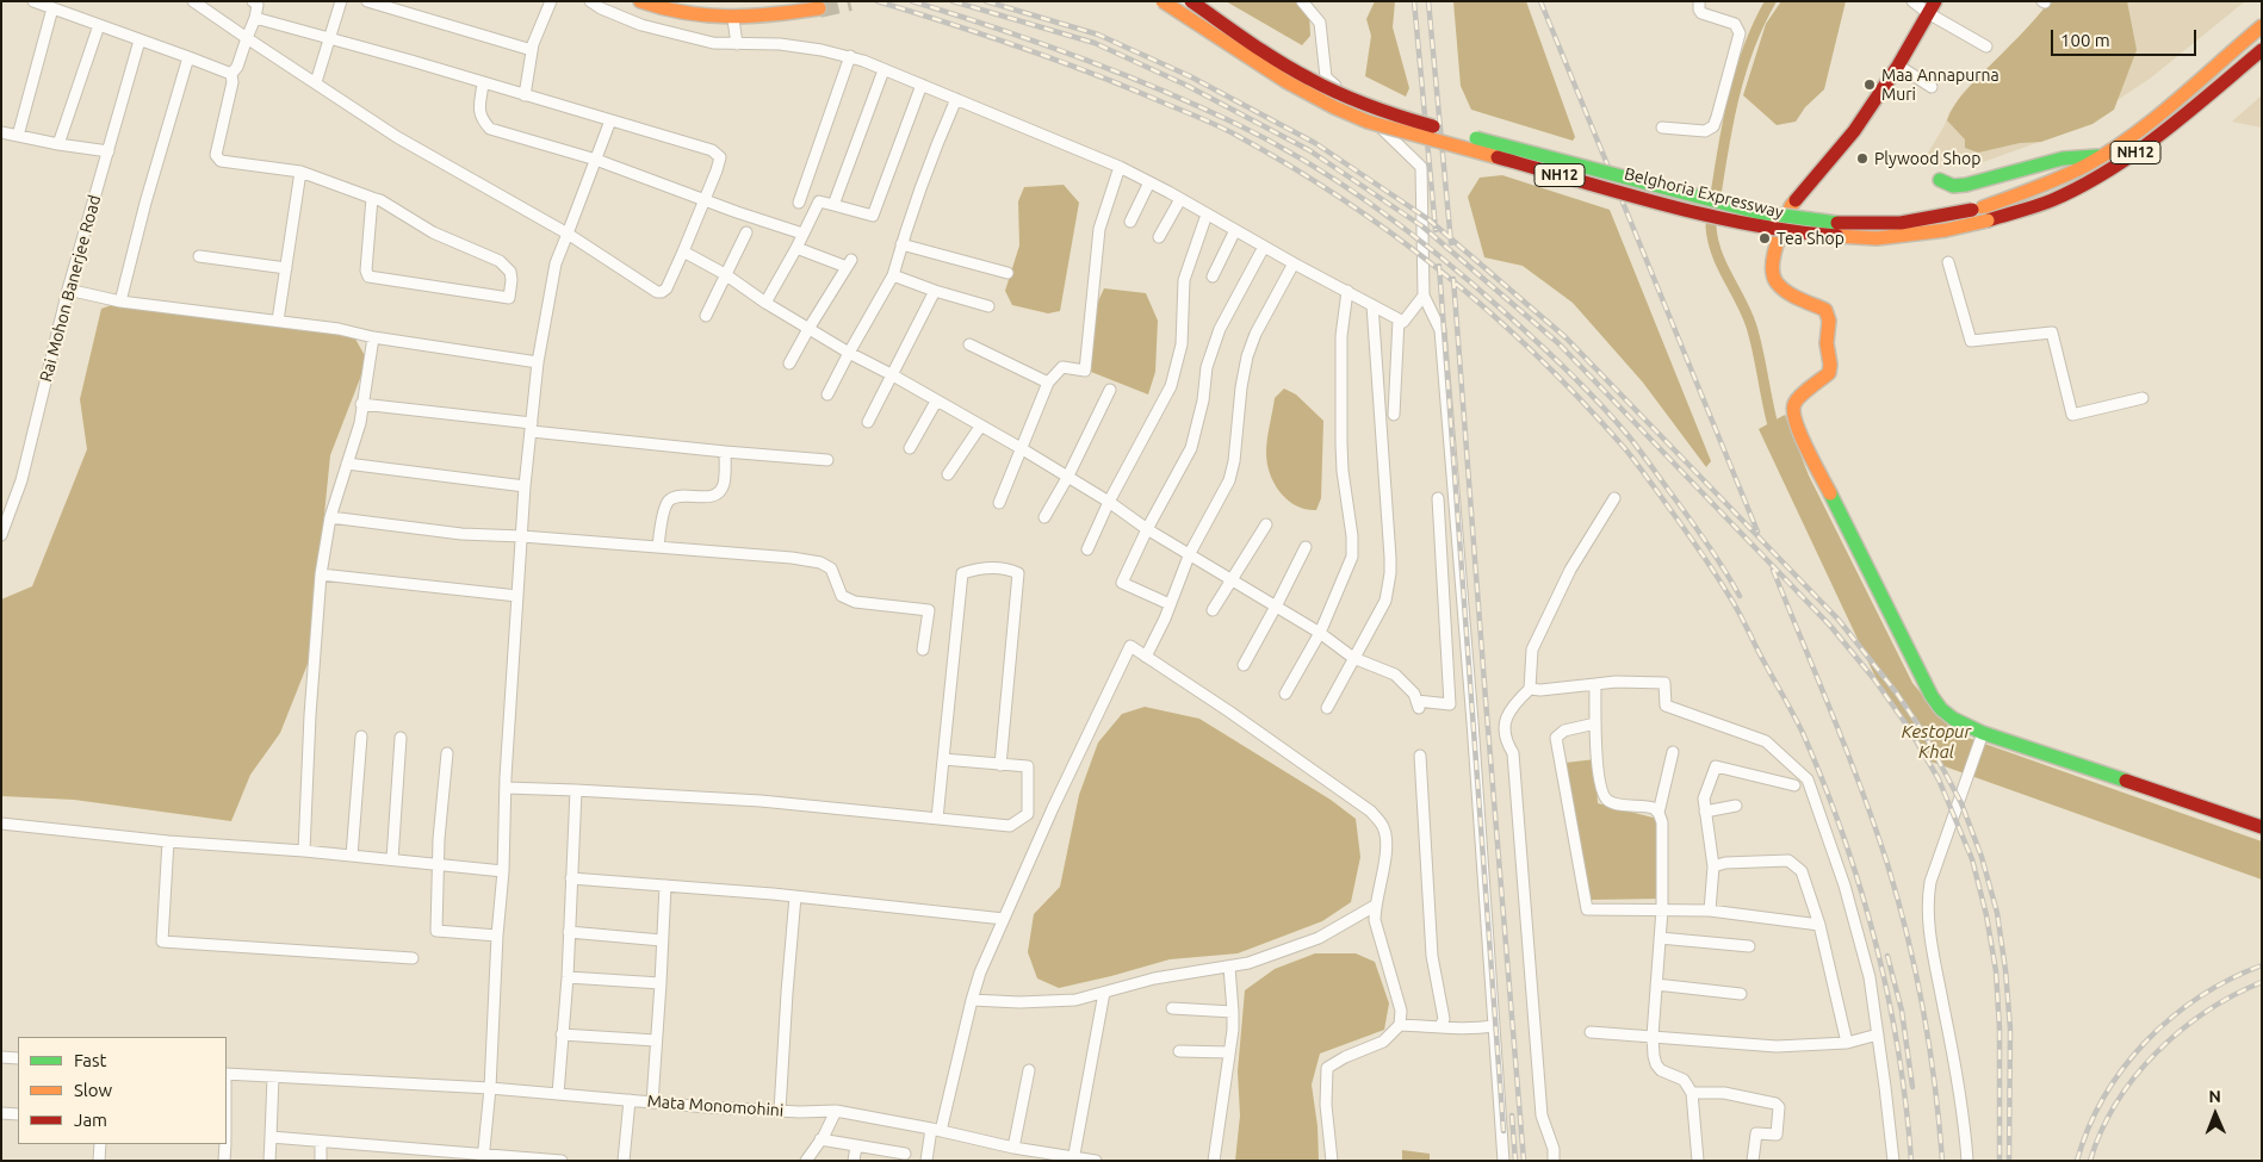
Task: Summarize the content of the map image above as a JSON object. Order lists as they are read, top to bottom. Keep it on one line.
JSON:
{"streets":{"main road":["NH12","Belghoria Expressway"],"street":["Rai Mohon Banerjee Road","Mata Monomohini"]},"water":["Kestopur Khal"],"places":["Maa Annapurna Muri","Plywood Shop","Tea Shop"],"legend":["Fast","Slow","Jam"],"scale_bar":"100 m","north":"top"}
